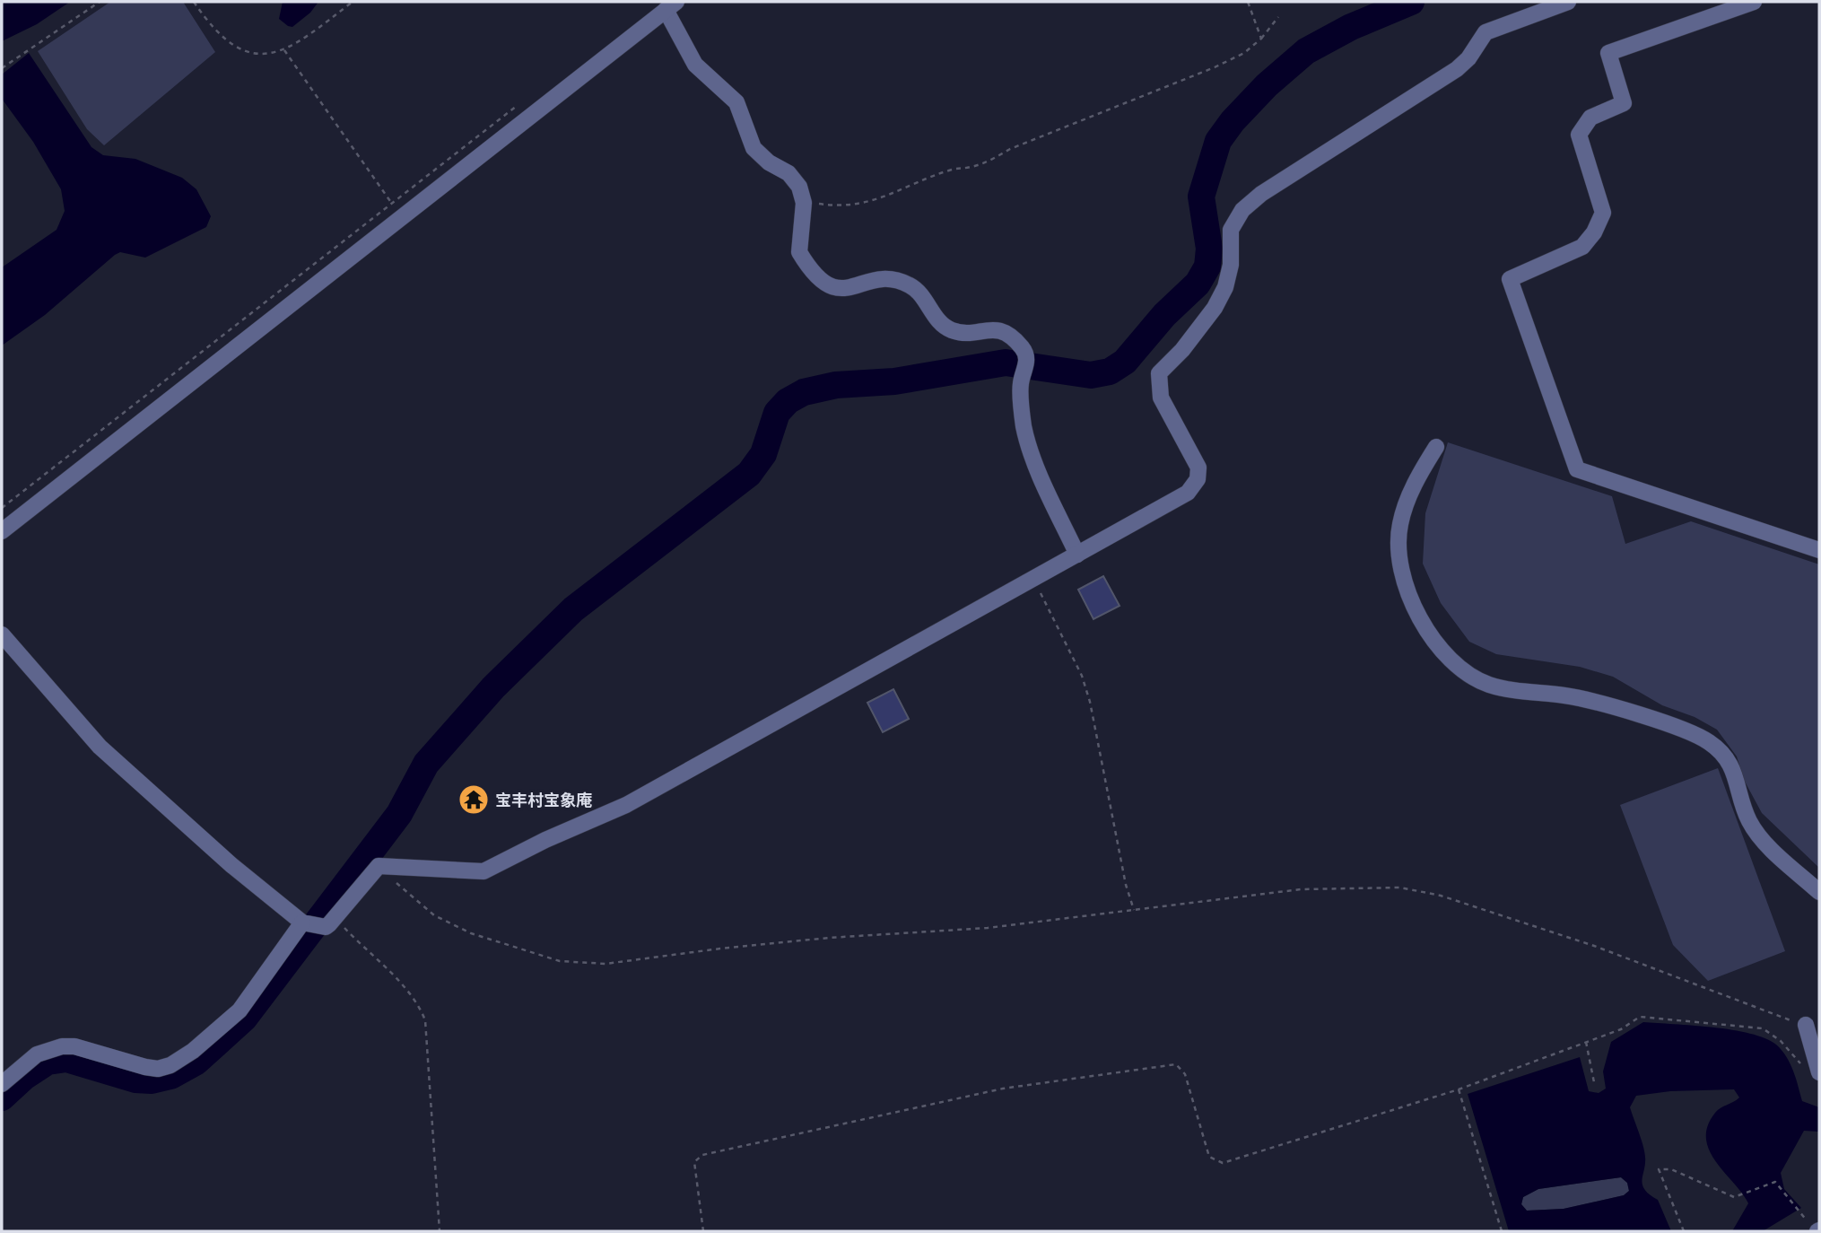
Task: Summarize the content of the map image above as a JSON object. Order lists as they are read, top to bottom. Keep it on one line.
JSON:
{"places":{"temple":["宝丰村宝象庵"]}}
